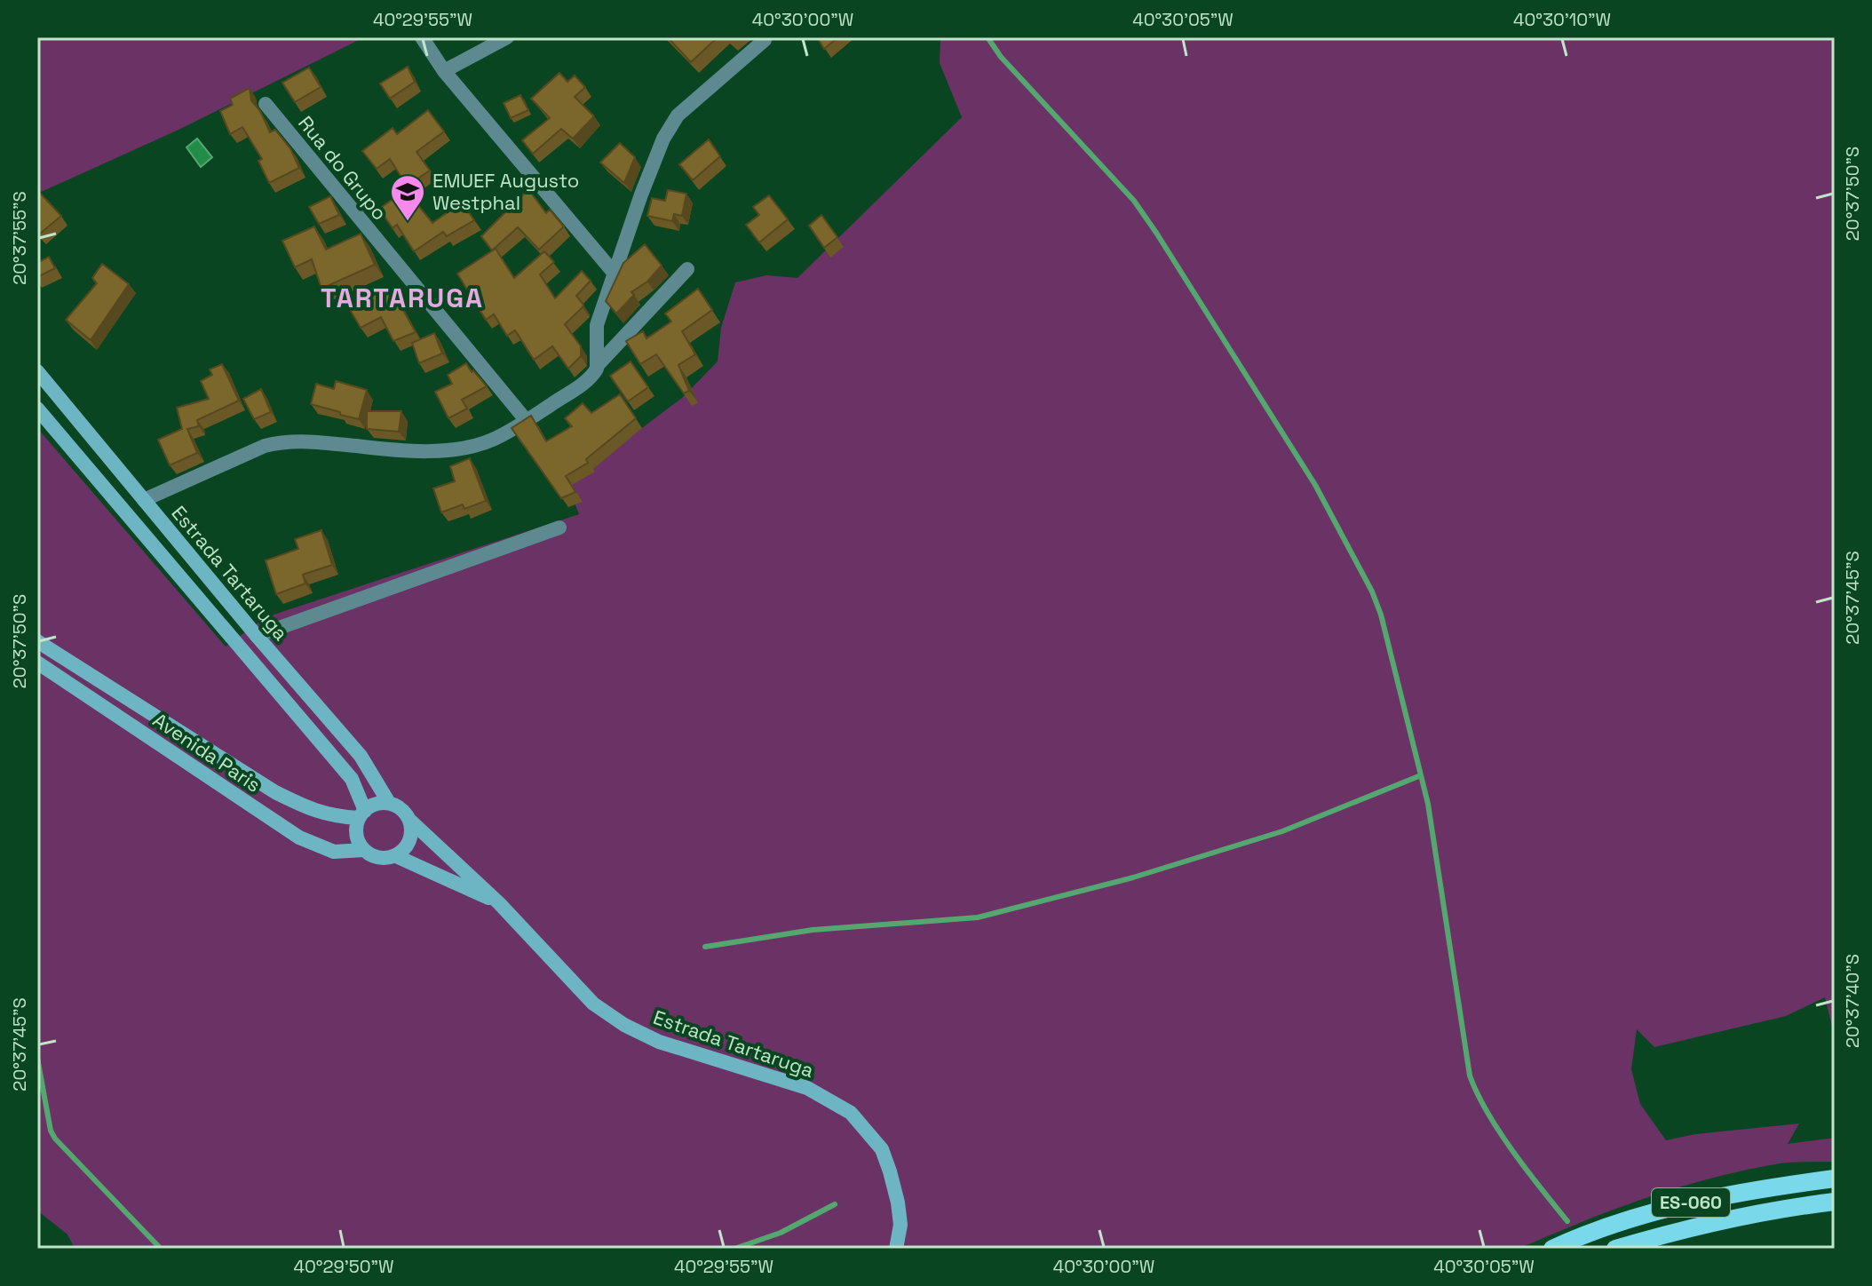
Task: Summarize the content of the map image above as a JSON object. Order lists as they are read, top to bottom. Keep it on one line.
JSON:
{"streets":{"main road":["ES-060"],"street":["Rua do Grupo","Estrada Tartaruga","Avenida Paris"]},"crossings":[["Estrada Tartaruga","Avenida Paris"]],"districts":["TARTARUGA"],"places":{"school or university":["EMUEF Augusto Westphal"]},"coordinates":["40°29'55\"W","40°30'00\"W","40°30'05\"W","40°30'10\"W","20°37'50\"S","20°37'55\"S","20°37'45\"S","20°37'40\"S","40°29'50\"W"]}
